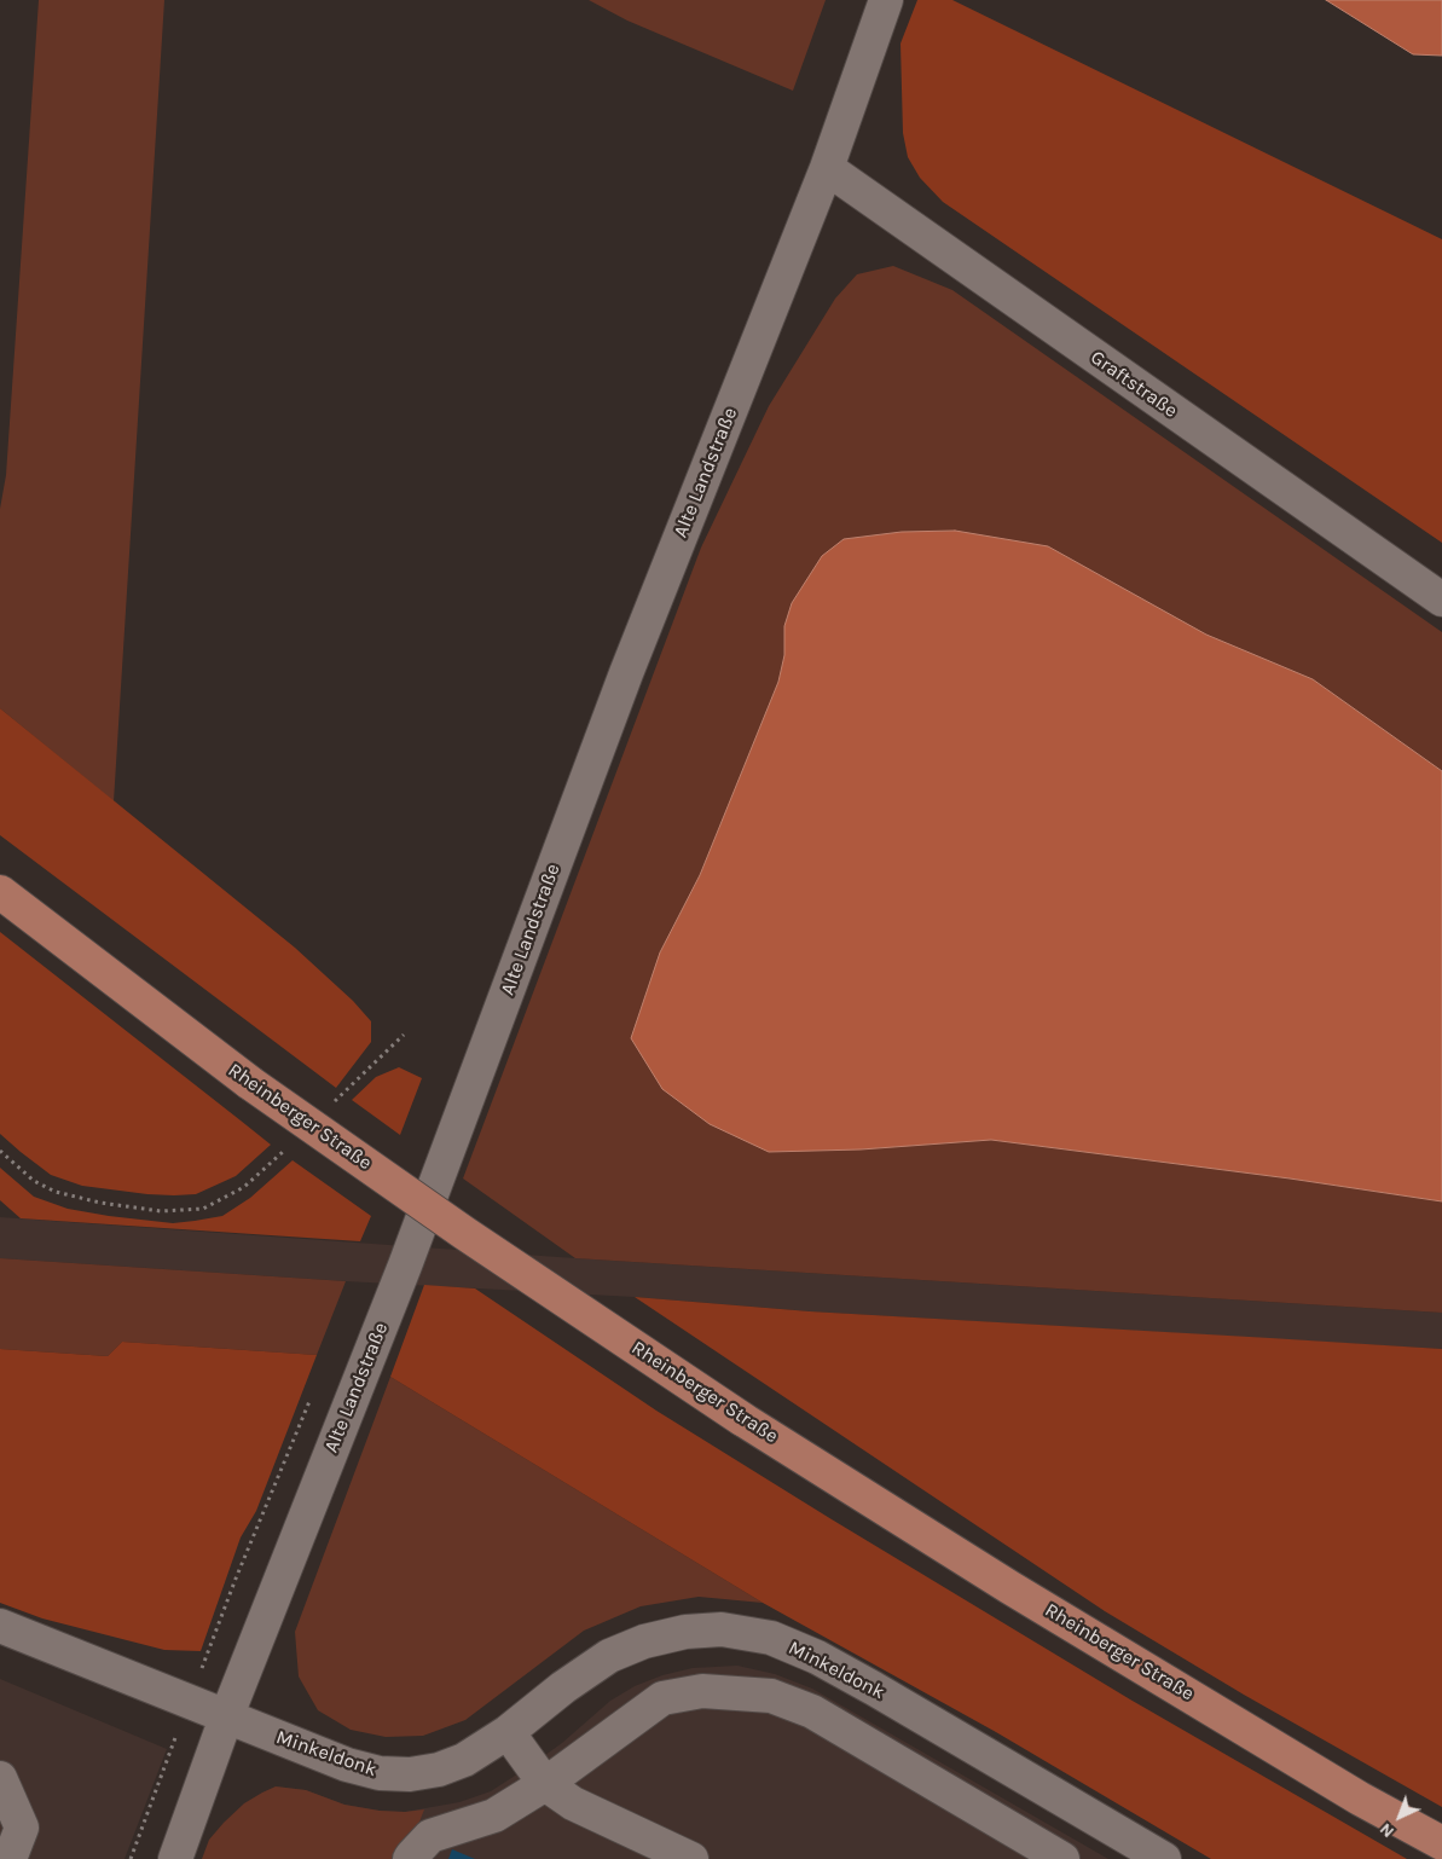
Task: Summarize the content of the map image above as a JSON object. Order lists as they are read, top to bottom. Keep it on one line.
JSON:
{"streets":{"main road":["Rheinberger Straße"],"street":["Graftstraße","Alte Landstraße","Minkeldonk"]},"crossings":[["Graftstraße","Alte Landstraße"],["Alte Landstraße","Minkeldonk"]],"north":"bottom left"}
